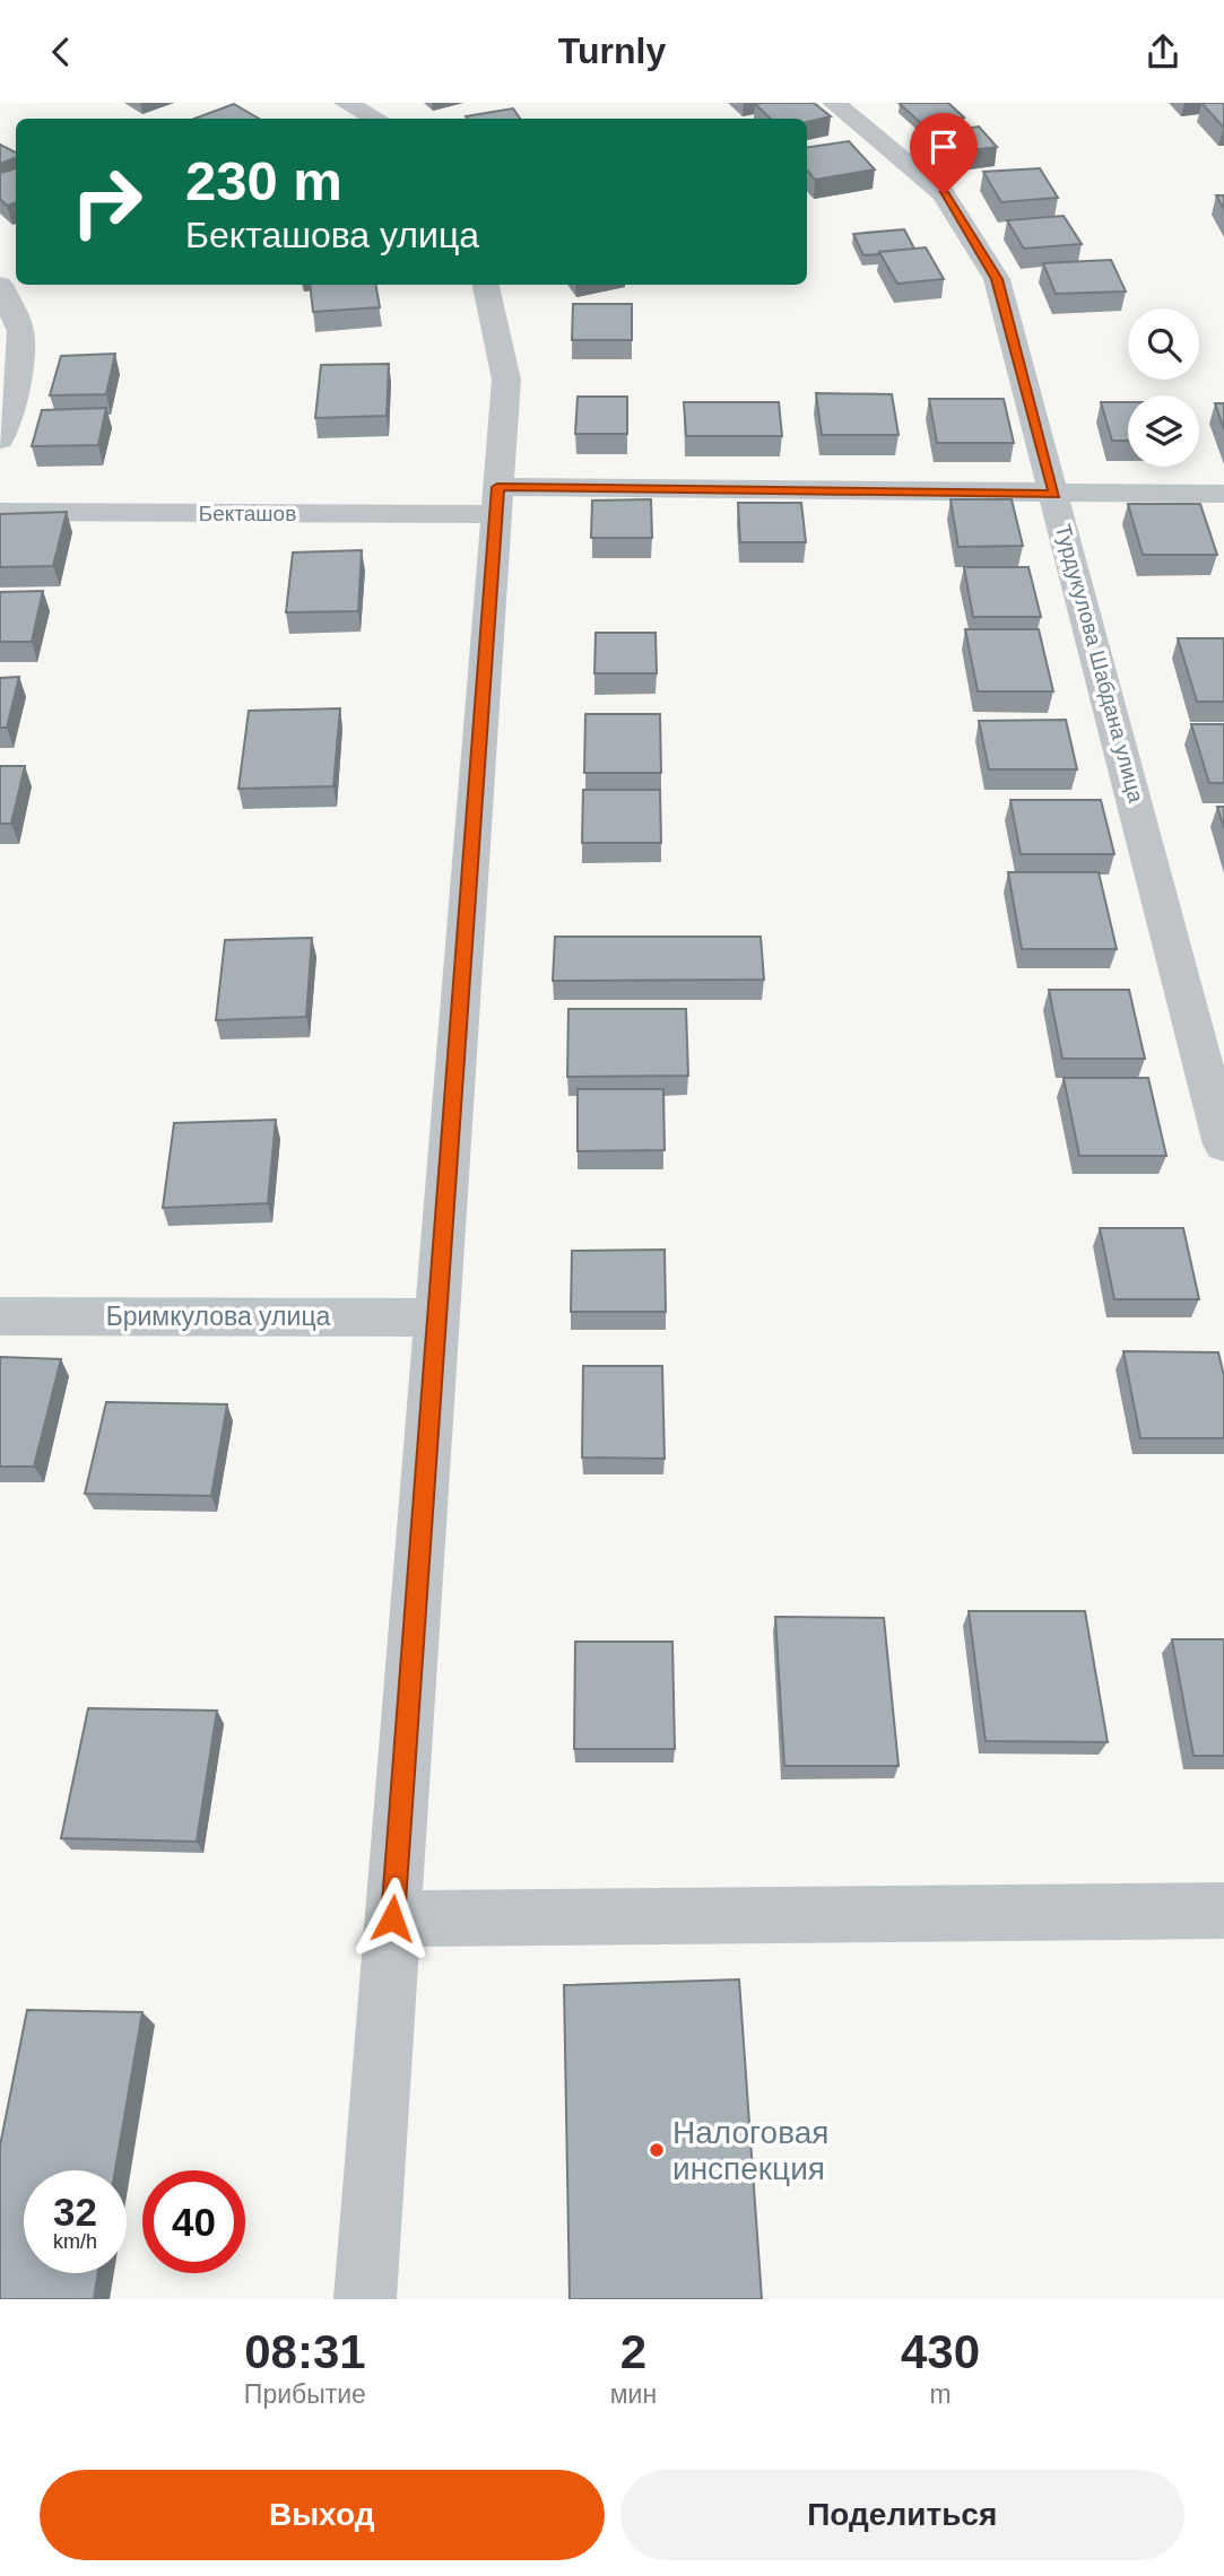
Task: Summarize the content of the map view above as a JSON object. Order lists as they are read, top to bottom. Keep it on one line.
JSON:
{"streets":{"street":["Бекташов","Турдукулова Шабдана улица","Бримкулова улица"]},"crossings":[["Бекташов","Турдукулова Шабдана улица"]],"places":["Налоговая инспекция"],"page":{"header":"Turnly","turn":["230 m","Бекташова улица"],"speed":"32 km/h","limit":"40","eta":["08:31","Прибытие","2","мин","430","m"],"buttons":["Выход","Поделиться"]}}
